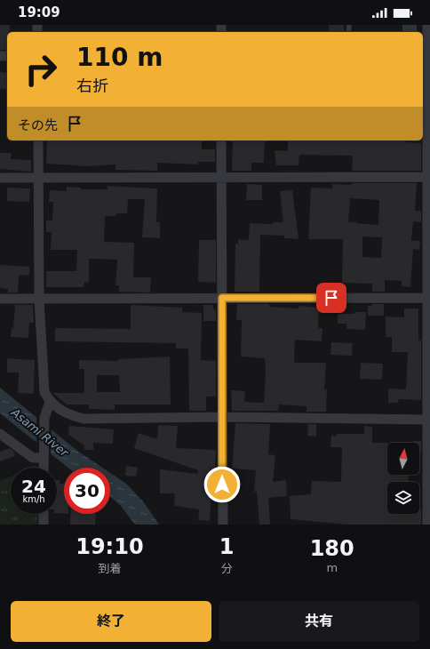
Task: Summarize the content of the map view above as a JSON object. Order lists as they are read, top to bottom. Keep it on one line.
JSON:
{"water":["Asami River"],"north":"top","page":{"status":"19:09","turn":["110 m","右折"],"then":"その先","speed":"24 km/h","limit":"30","eta":["19:10","到着","1","分","180","m"],"buttons":["終了","共有"]}}
